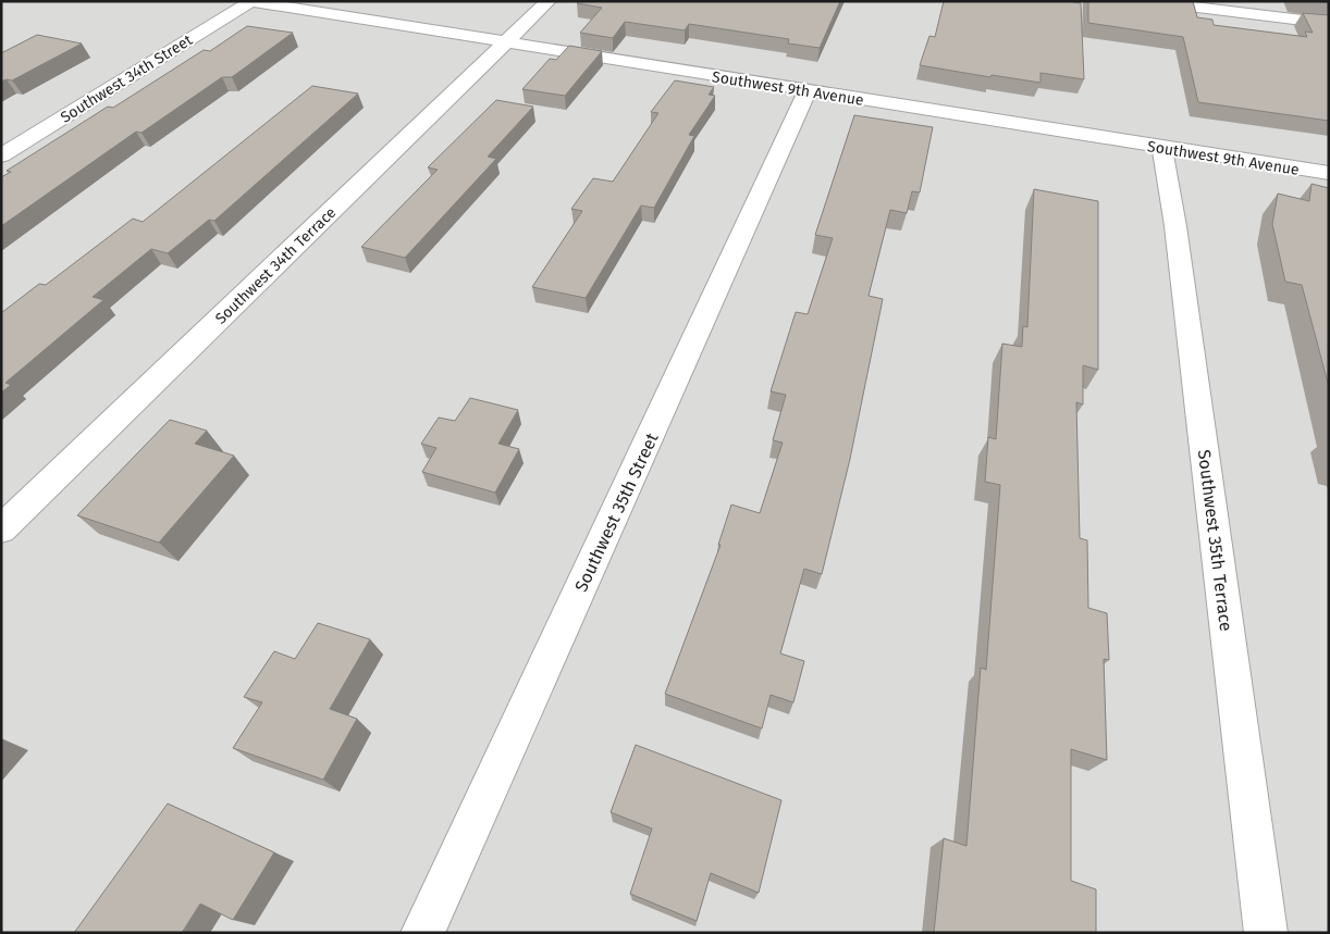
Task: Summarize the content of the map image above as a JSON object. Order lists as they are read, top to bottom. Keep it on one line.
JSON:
{"streets":{"street":["Southwest 34th Street","Southwest 9th Avenue","Southwest 34th Terrace","Southwest 35th Street","Southwest 35th Terrace"]},"crossings":[["Southwest 34th Street","Southwest 9th Avenue"],["Southwest 9th Avenue","Southwest 34th Terrace"],["Southwest 9th Avenue","Southwest 35th Street"],["Southwest 9th Avenue","Southwest 35th Terrace"]]}
